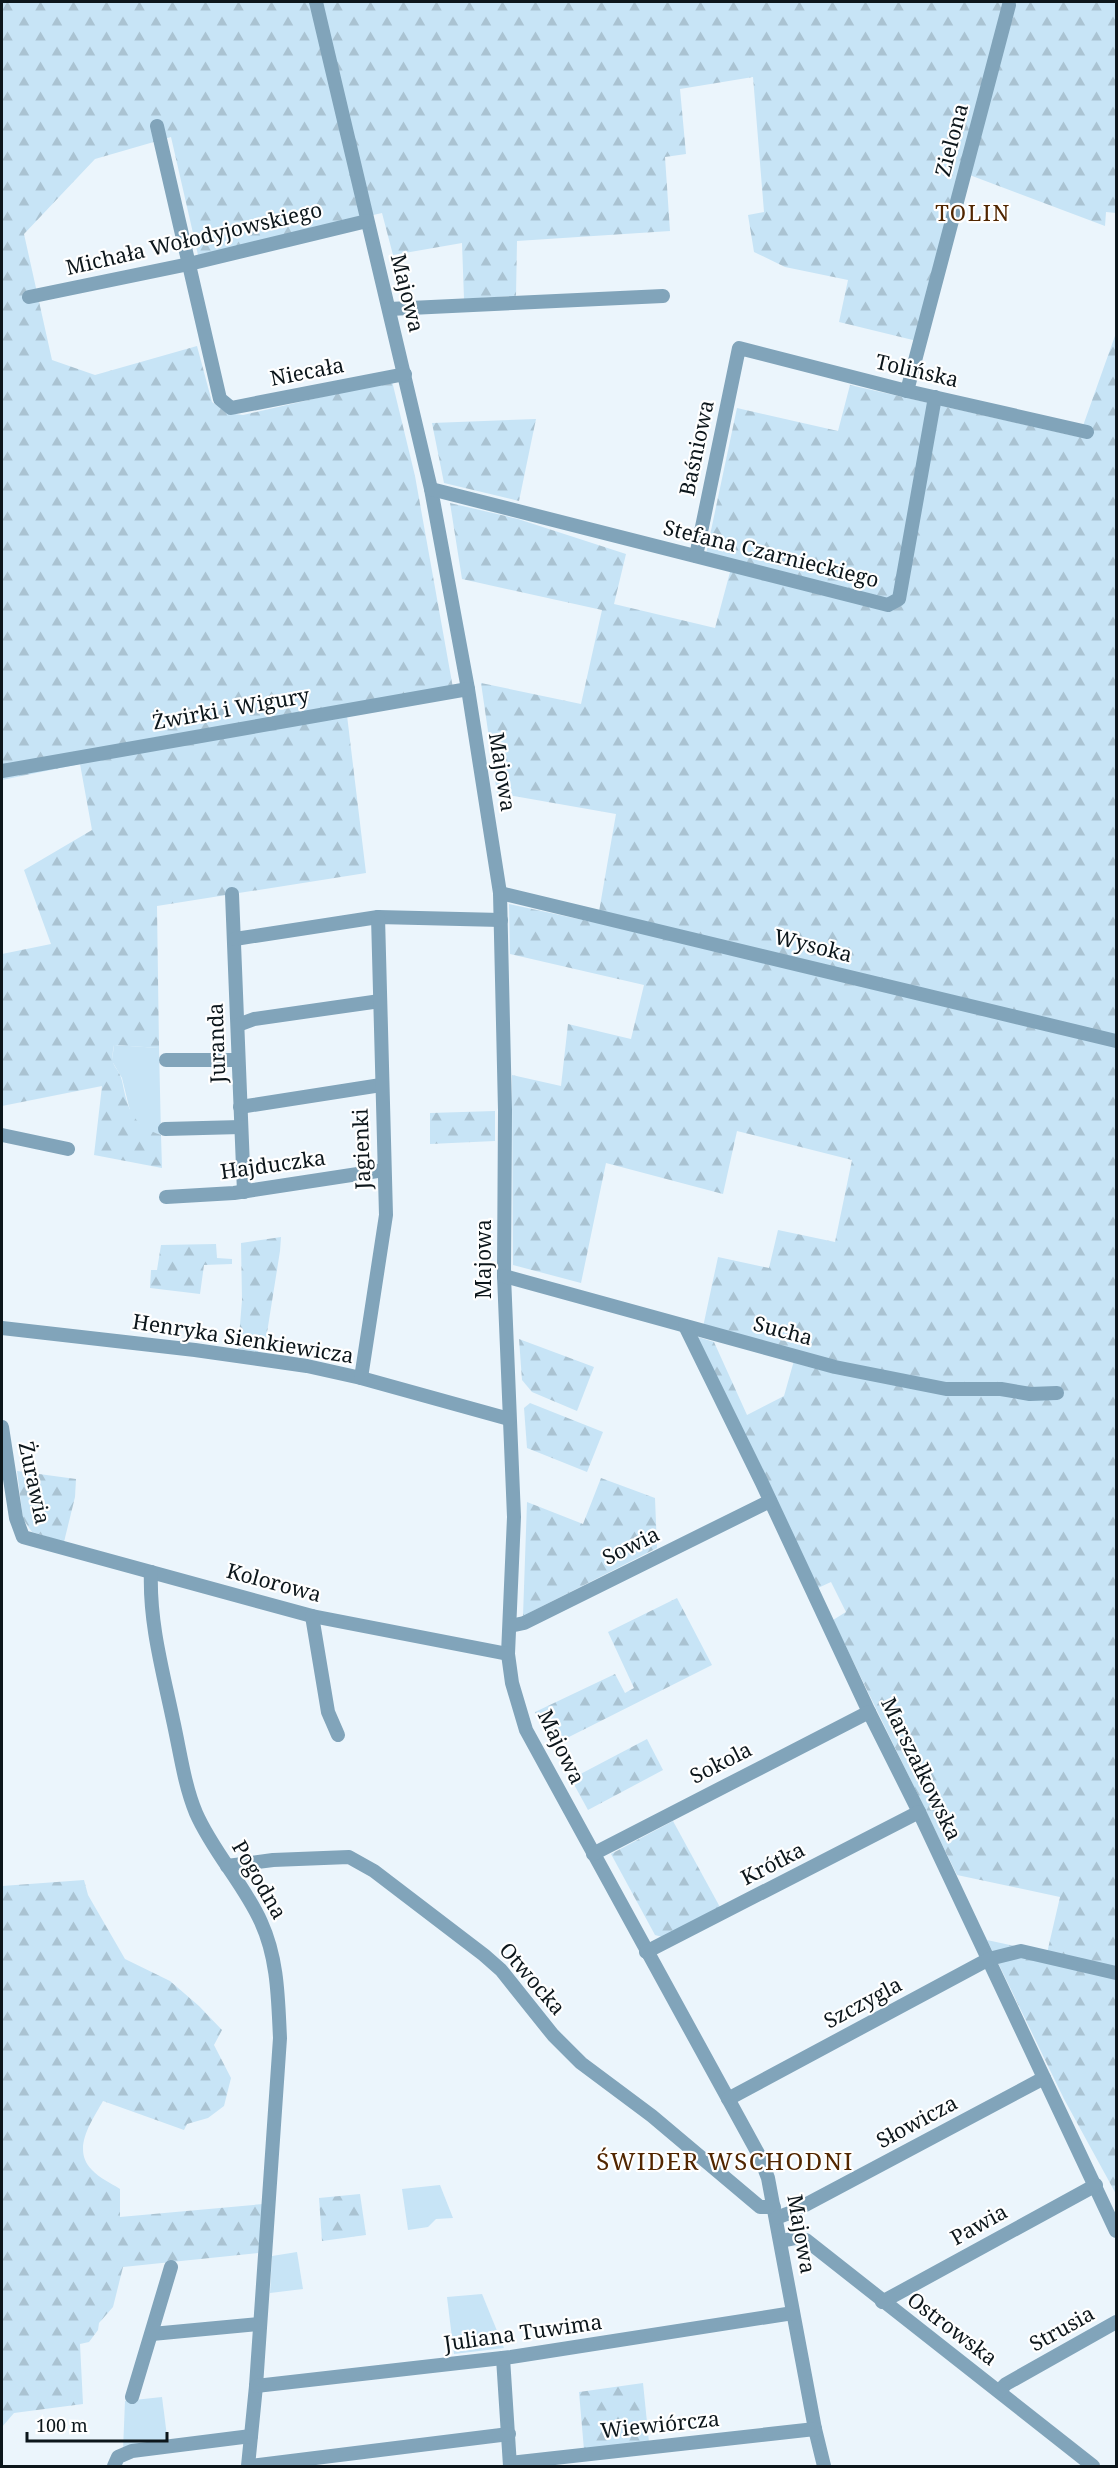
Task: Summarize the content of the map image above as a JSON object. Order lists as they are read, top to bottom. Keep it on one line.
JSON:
{"streets":{"street":["Zielona","Michała Wołodyjowskiego","Majowa","Tolińska","Niecała","Baśniowa","Stefana Czarnieckiego","Żwirki i Wigury","Wysoka","Juranda","Jagienki","Hajduczka","Sucha","Henryka Sienkiewicza","Żurawia","Sowia","Kolorowa","Sokola","Marszałkowska","Krótka","Pogodna","Otwocka","Szczygla","Słowicza","Pawia","Ostrowska","Strusia","Juliana Tuwima","Wiewiórcza"]},"crossings":[["Zielona","Tolińska"],["Michała Wołodyjowskiego","Majowa"],["Michała Wołodyjowskiego","Niecała"],["Majowa","Niecała"],["Majowa","Stefana Czarnieckiego"],["Majowa","Żwirki i Wigury"],["Majowa","Wysoka"],["Majowa","Sucha"],["Majowa","Henryka Sienkiewicza"],["Majowa","Sowia"],["Majowa","Kolorowa"],["Majowa","Sokola"],["Majowa","Krótka"],["Majowa","Otwocka"],["Majowa","Szczygla"],["Majowa","Słowicza"],["Majowa","Ostrowska"],["Majowa","Juliana Tuwima"],["Majowa","Wiewiórcza"],["Tolińska","Baśniowa"],["Tolińska","Stefana Czarnieckiego"],["Baśniowa","Stefana Czarnieckiego"],["Juranda","Hajduczka"],["Jagienki","Hajduczka"],["Jagienki","Henryka Sienkiewicza"],["Sucha","Marszałkowska"],["Żurawia","Kolorowa"],["Sowia","Marszałkowska"],["Kolorowa","Pogodna"],["Sokola","Marszałkowska"],["Marszałkowska","Krótka"],["Marszałkowska","Szczygla"],["Marszałkowska","Słowicza"],["Marszałkowska","Pawia"],["Pogodna","Otwocka"],["Pogodna","Juliana Tuwima"],["Otwocka","Słowicza"],["Pawia","Ostrowska"],["Ostrowska","Strusia"]],"districts":["TOLIN","ŚWIDER WSCHODNI"],"scale_bar":"100 m"}
